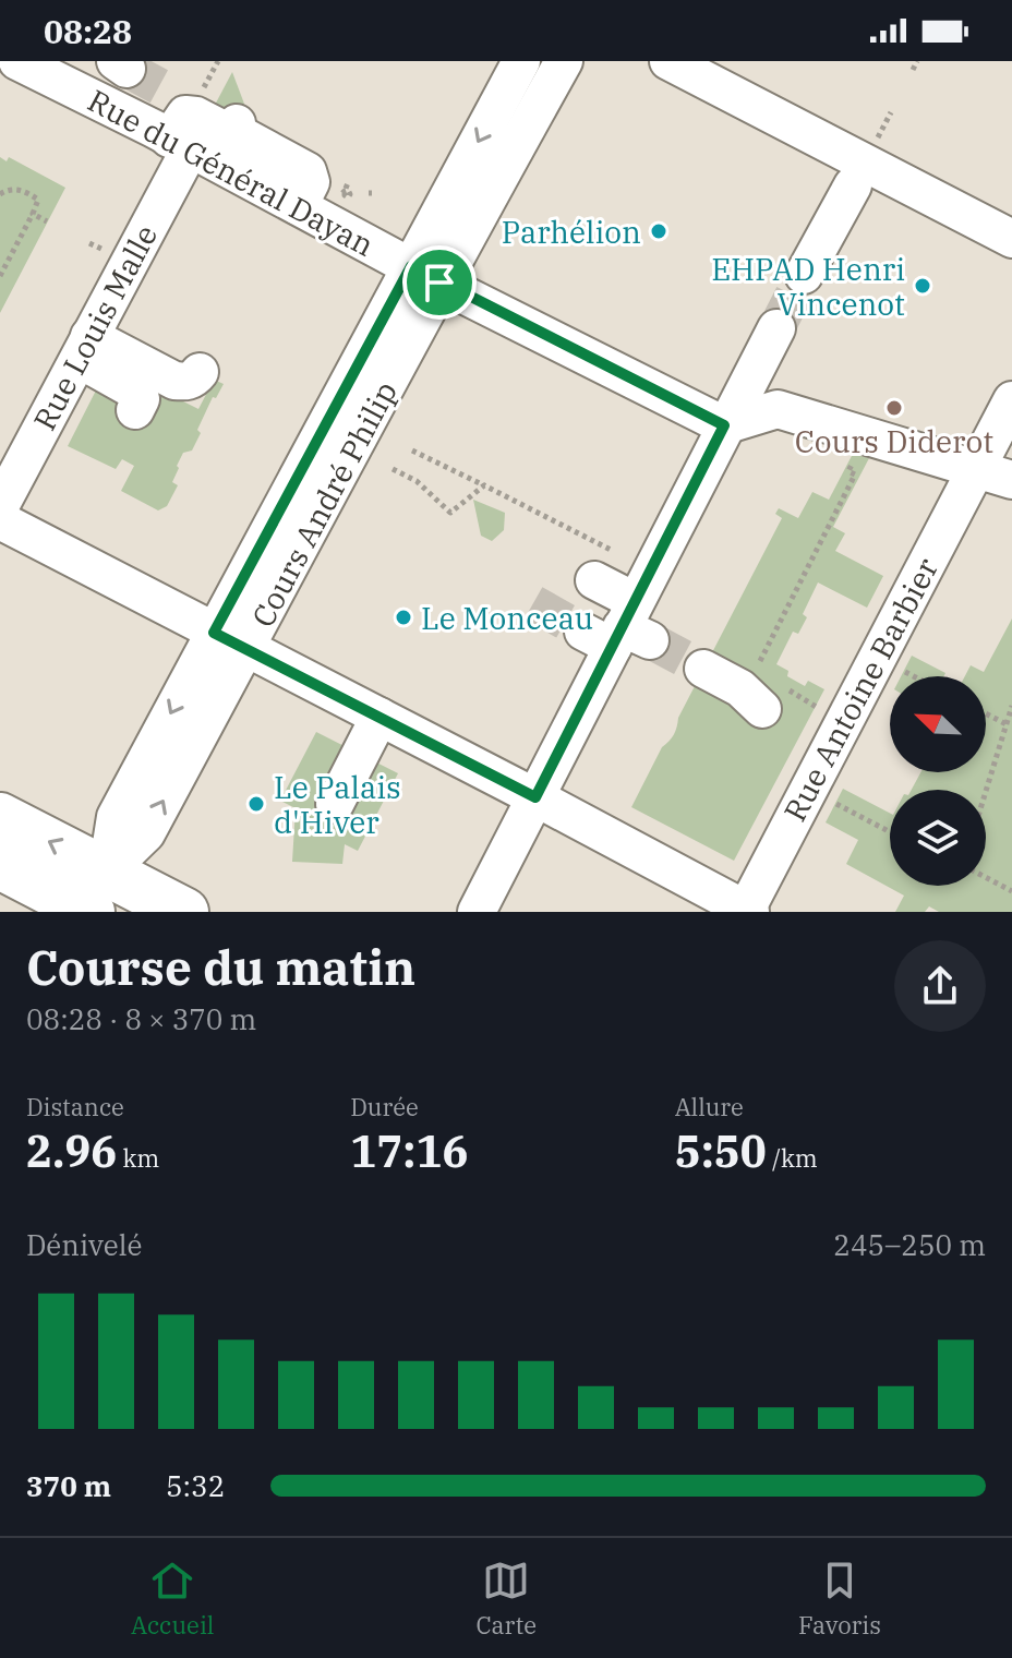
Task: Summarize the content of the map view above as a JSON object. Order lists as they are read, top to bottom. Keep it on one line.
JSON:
{"streets":{"street":["Rue du Général Dayan","Rue Louis Malle","Cours André Philip","Rue Antoine Barbier"]},"crossings":[["Rue du Général Dayan","Rue Louis Malle"],["Rue du Général Dayan","Cours André Philip"]],"places":["Parhélion","EHPAD Henri Vincenot","Cours Diderot","Le Monceau","Le Palais d'Hiver"],"north":"top left","page":{"status":"08:28","heading":["Course du matin","08:28 · 8 × 370 m"],"stats":[["Distance","2.96 km"],["Durée","17:16"],["Allure","5:50 /km"]],"chart":["Dénivelé","245–250 m"],"list":[{"name":"370 m","note":"5:32"}],"tabs":["Accueil","Carte","Favoris"]}}
